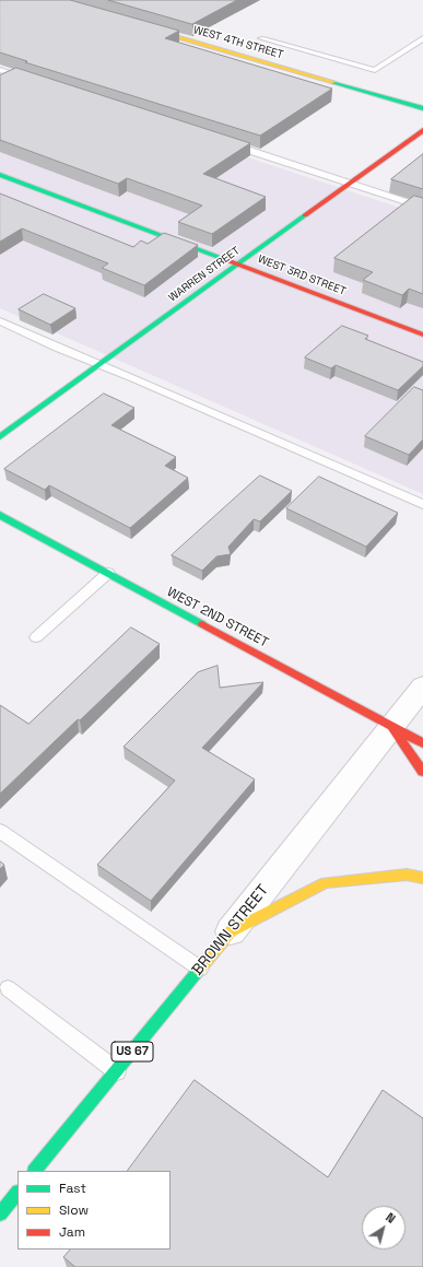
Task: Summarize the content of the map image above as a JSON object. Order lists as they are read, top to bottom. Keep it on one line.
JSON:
{"streets":{"main road":["WEST 4TH STREET","WARREN STREET","WEST 3RD STREET","WEST 2ND STREET","BROWN STREET","US 67"]},"crossings":[["WARREN STREET","WEST 3RD STREET"],["WEST 2ND STREET","BROWN STREET"],["BROWN STREET","US 67"]],"legend":["Fast","Slow","Jam"],"north":"top right"}
